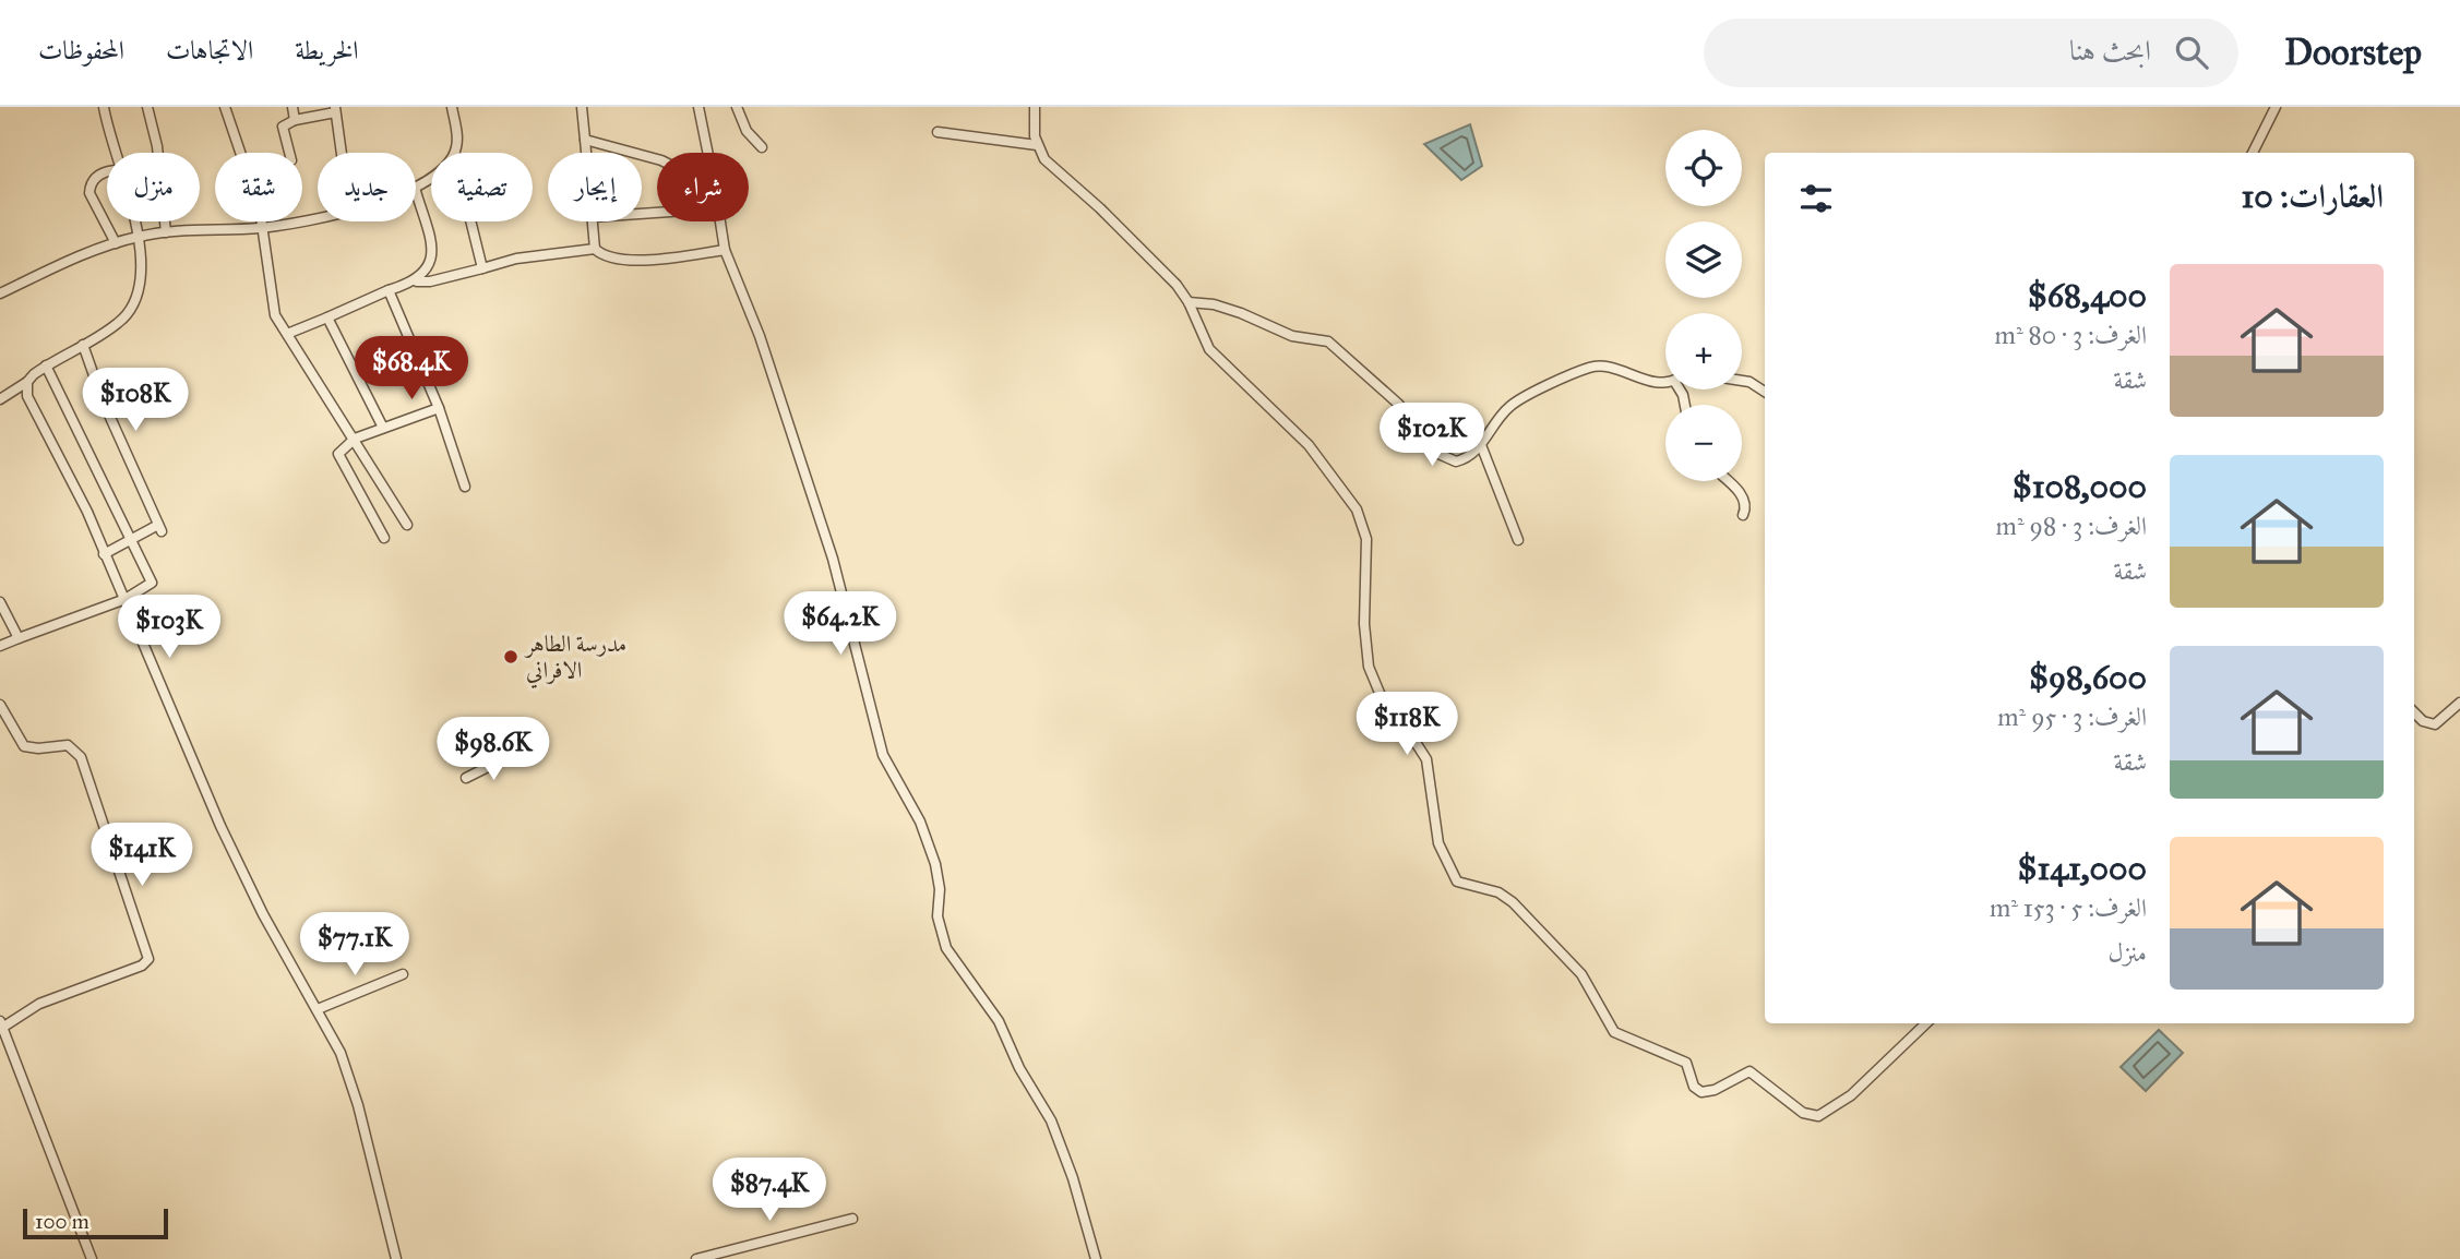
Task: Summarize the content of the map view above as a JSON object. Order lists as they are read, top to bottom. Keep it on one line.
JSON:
{"places":["مدرسة الطاهر الافراني"],"scale_bar":"100 m","page":{"header":"Doorstep","search":"ابحث هنا","nav":["الخريطة","الاتجاهات","المحفوظات"],"map_buttons":["+","−"],"chip":["شراء","إيجار","تصفية","جديد","شقة","منزل"],"heading":"العقارات: 10","list":[{"name":"$68,400","note":"الغرف: 3 · 80 m² · شقة"},{"name":"$108,000","note":"الغرف: 3 · 98 m² · شقة"},{"name":"$98,600","note":"الغرف: 3 · 95 m² · شقة"},{"name":"$141,000","note":"الغرف: 5 · 153 m² · منزل"}],"price":["$68.4K","$108K","$102K","$64.2K","$103K","$118K","$98.6K","$141K","$77.1K","$87.4K"],"scale":"100 m"}}
